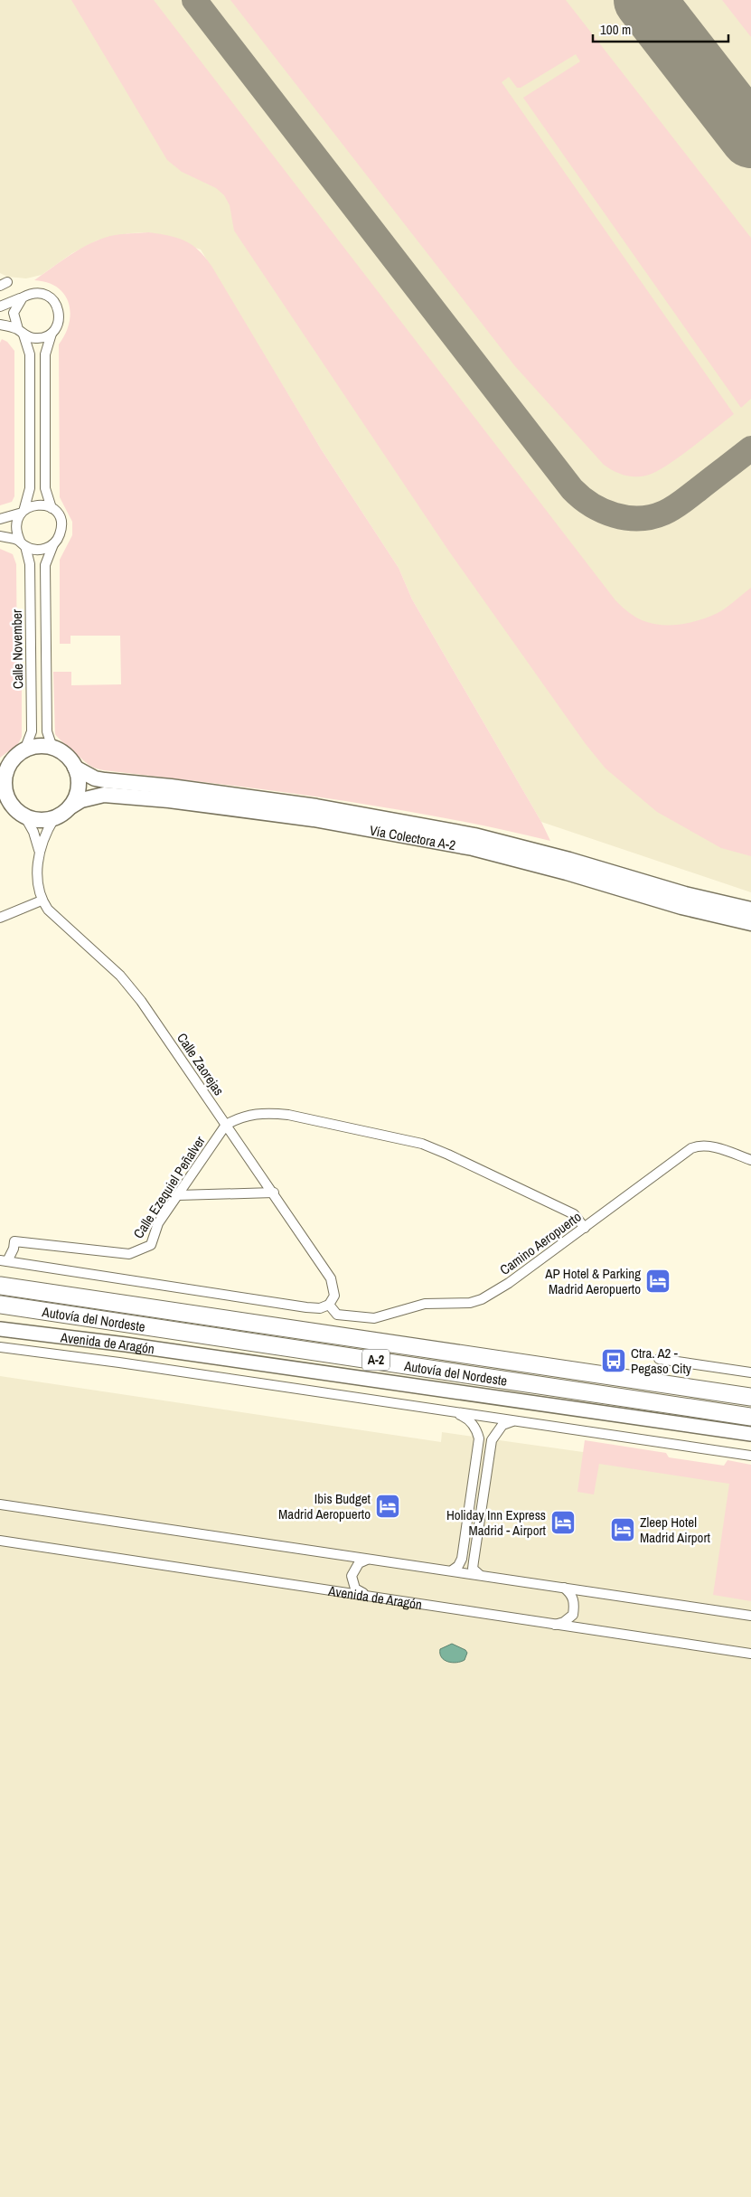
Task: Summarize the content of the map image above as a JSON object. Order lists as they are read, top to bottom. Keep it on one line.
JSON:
{"streets":{"highway":["Autovía del Nordeste","A-2"],"main road":["Vía Colectora A-2"],"street":["Calle November","Calle Zaorejas","Calle Ezequiel Peñalver","Camino Aeropuerto","Avenida de Aragón"]},"crossings":[["Calle November","Vía Colectora A-2"],["Calle Zaorejas","Calle Ezequiel Peñalver"],["Calle Zaorejas","Camino Aeropuerto"]],"places":{"hotel":["AP Hotel & Parking Madrid Aeropuerto","Ibis Budget Madrid Aeropuerto","Holiday Inn Express Madrid - Airport","Zleep Hotel Madrid Airport"],"bus stop":["Ctra. A2 - Pegaso City"]},"scale_bar":"100 m"}
